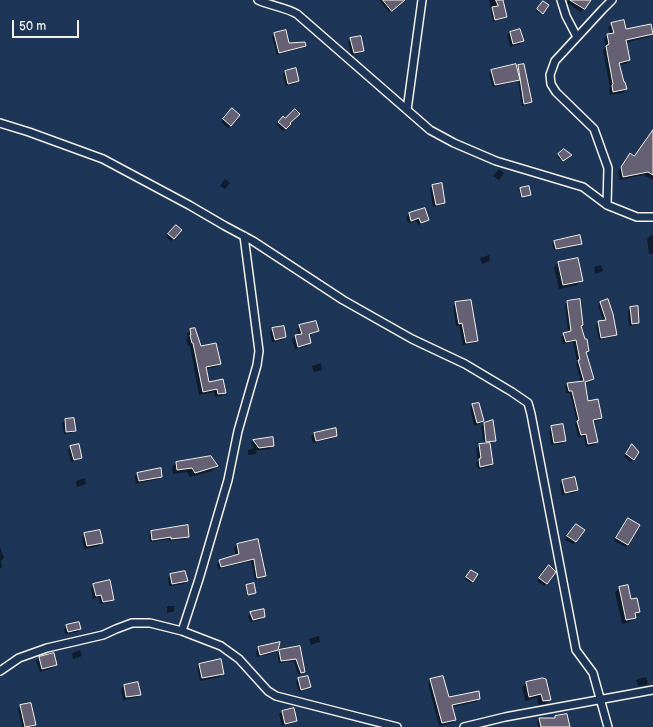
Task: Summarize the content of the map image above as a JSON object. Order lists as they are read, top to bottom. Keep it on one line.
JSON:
{"scale_bar":"50 m"}
